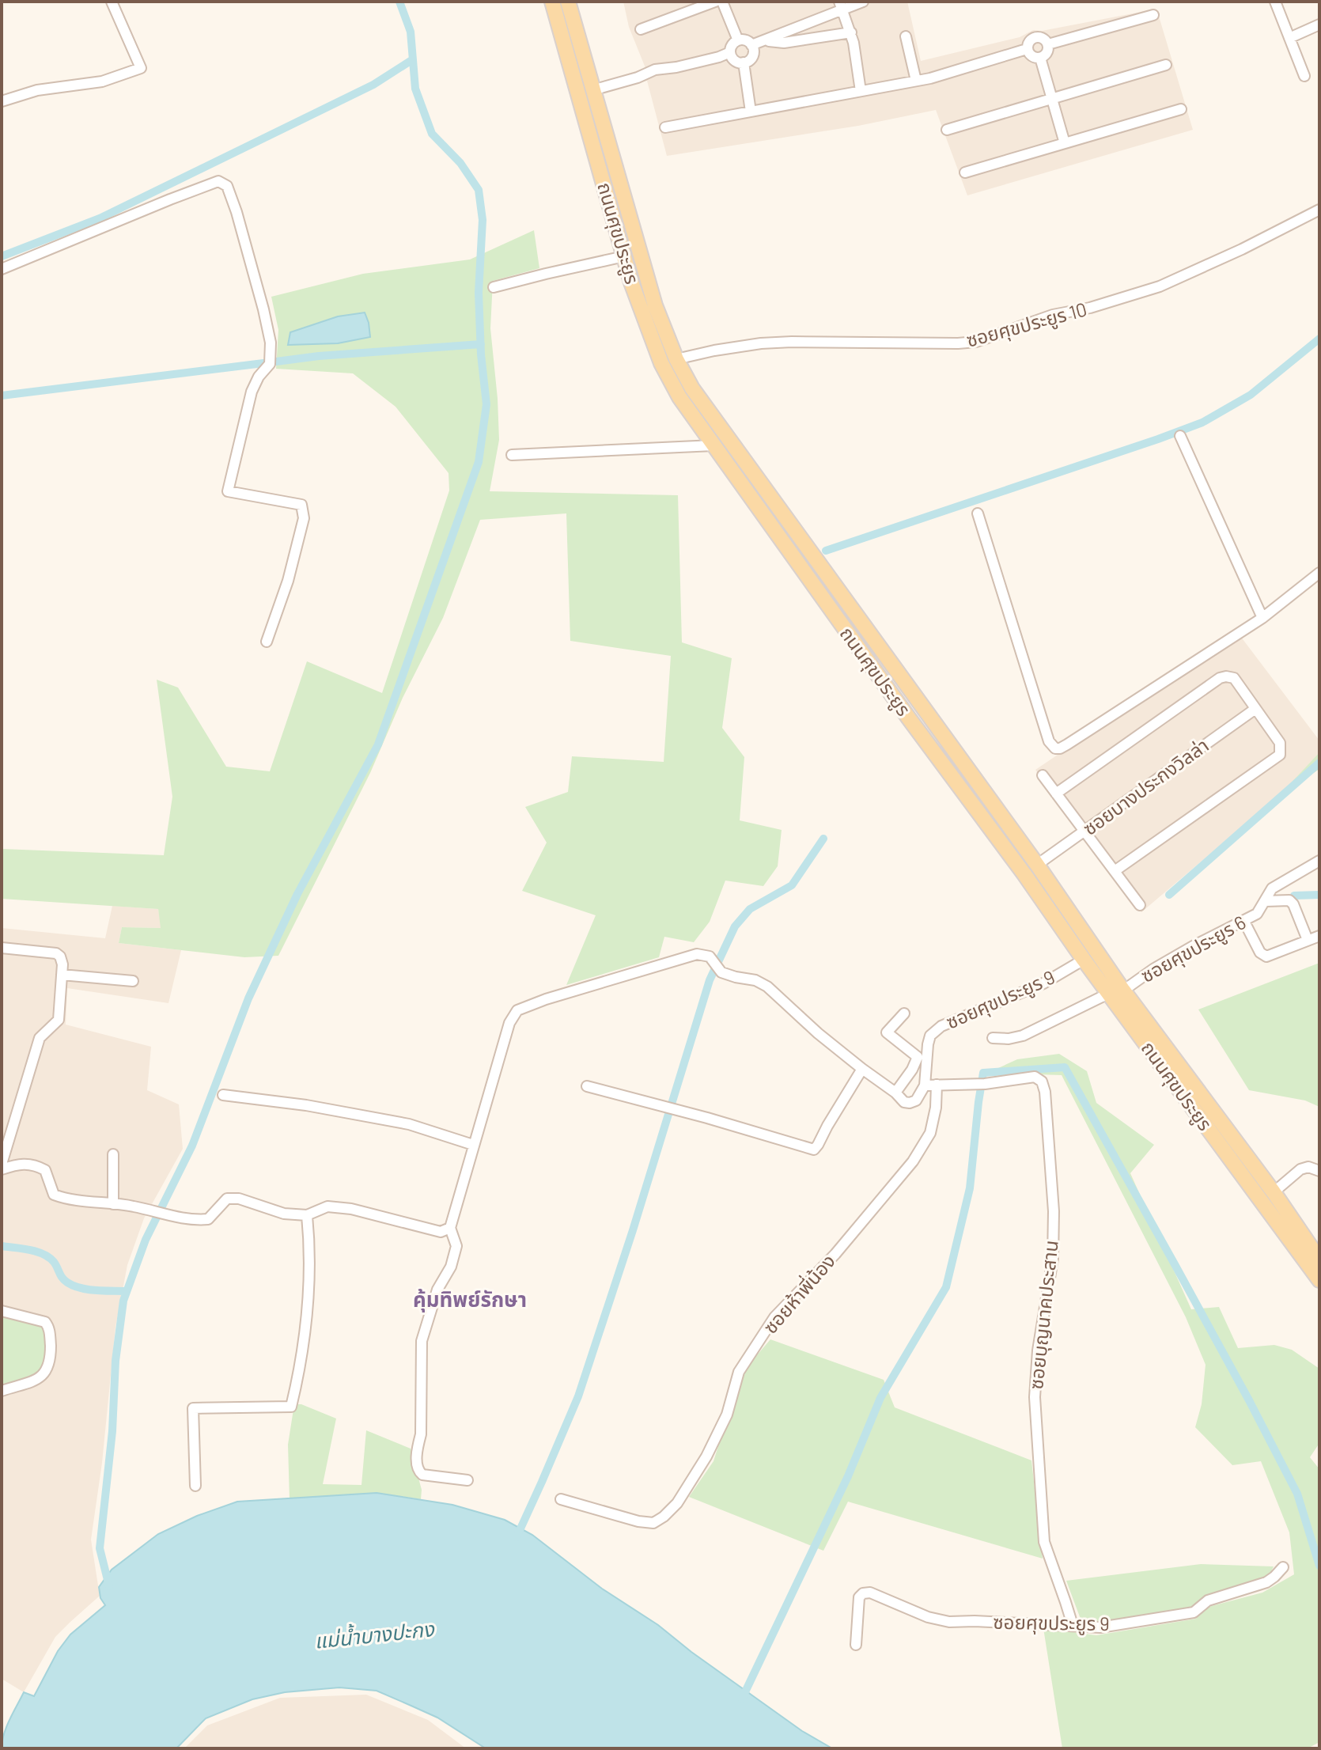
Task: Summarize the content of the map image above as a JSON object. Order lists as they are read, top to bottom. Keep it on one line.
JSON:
{"streets":{"main road":["ถนนศุขประยูร"],"street":["ซอยศุขประยูร 10","ซอยบางประกงวิลล่า","ซอยศุขประยูร 6","ซอยศุขประยูร 9","ซอยห้าพี่น้อง","ซอยบุญนาคประสาน"]},"crossings":[["ถนนศุขประยูร","ซอยศุขประยูร 10"],["ถนนศุขประยูร","ซอยบางประกงวิลล่า"],["ถนนศุขประยูร","ซอยศุขประยูร 6"],["ถนนศุขประยูร","ซอยศุขประยูร 9"],["ซอยศุขประยูร 9","ซอยบุญนาคประสาน"],["ซอยห้าพี่น้อง","ซอยบุญนาคประสาน"]],"districts":["คุ้มทิพย์รักษา"],"water":["แม่น้ำบางปะกง"]}
